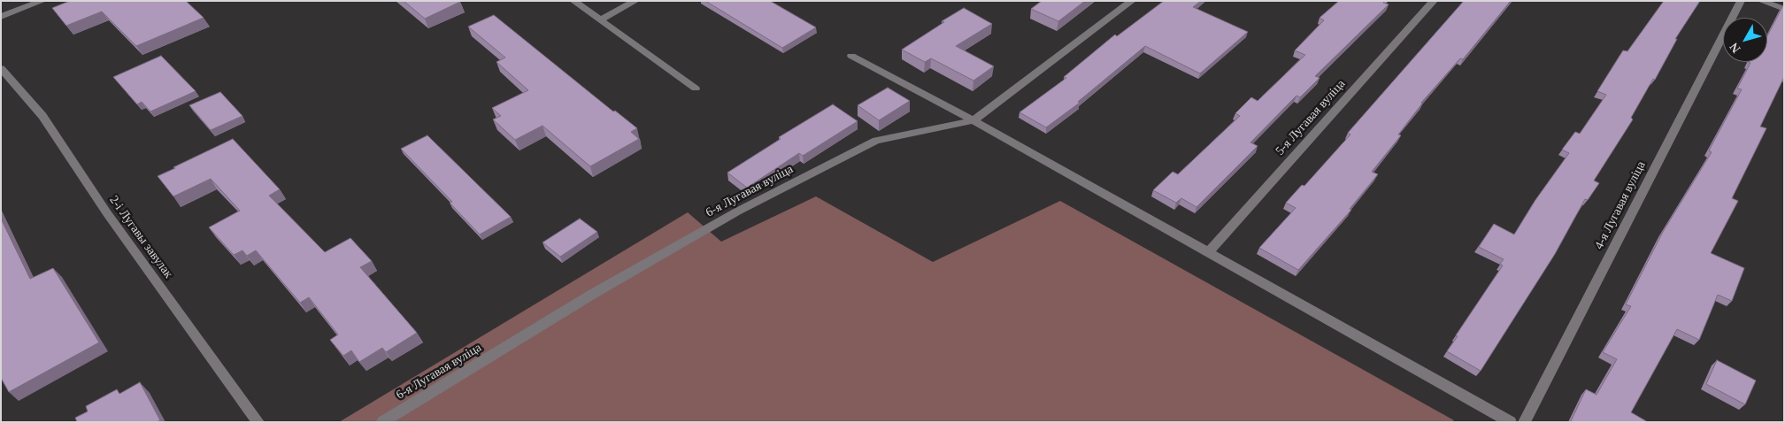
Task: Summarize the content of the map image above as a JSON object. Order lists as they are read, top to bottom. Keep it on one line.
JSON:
{"streets":{"street":["5-я Лугавая вуліца","6-я Лугавая вуліца","4-я Лугавая вуліца","2-і Лугавы завулак"]},"north":"bottom left"}
